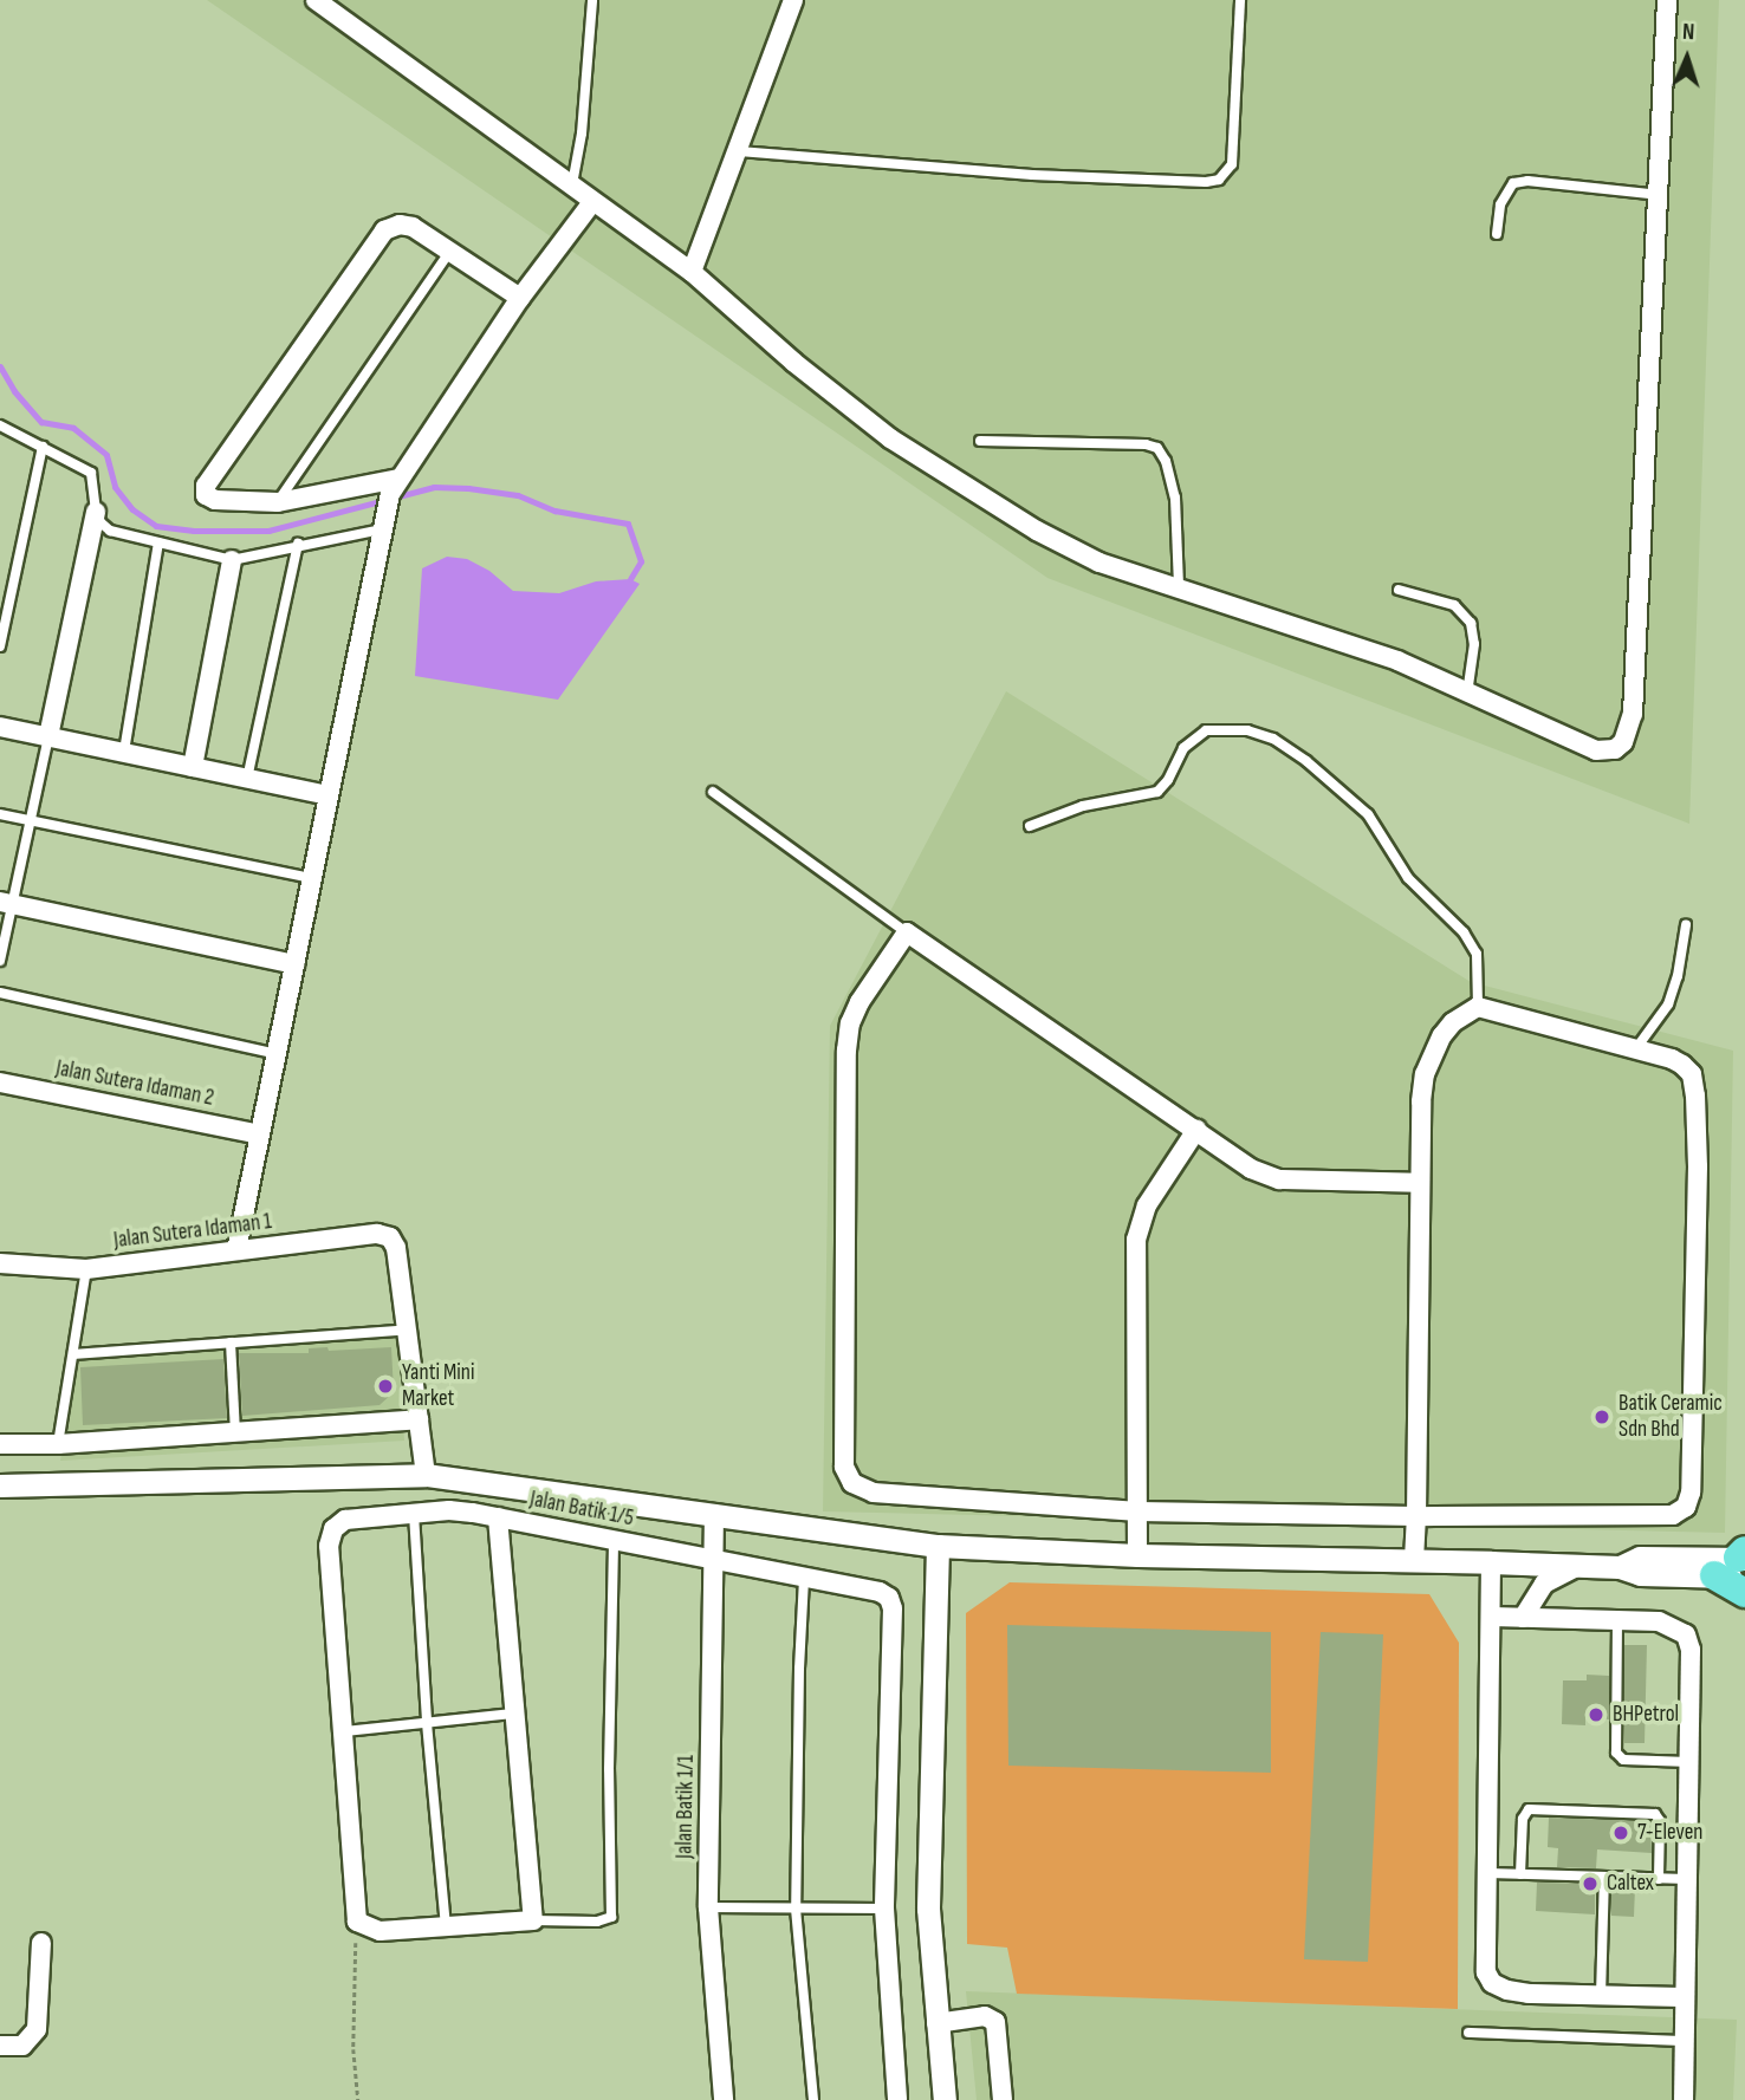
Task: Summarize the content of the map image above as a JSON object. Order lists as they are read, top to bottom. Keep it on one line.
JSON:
{"streets":{"street":["Jalan Sutera Idaman 2","Jalan Sutera Idaman 1","Jalan Batik 1/5","Jalan Batik 1/1"]},"crossings":[["Jalan Batik 1/5","Jalan Batik 1/1"]],"places":["Yanti Mini Market","Batik Ceramic Sdn Bhd","BHPetrol","7-Eleven","Caltex"],"north":"top"}
